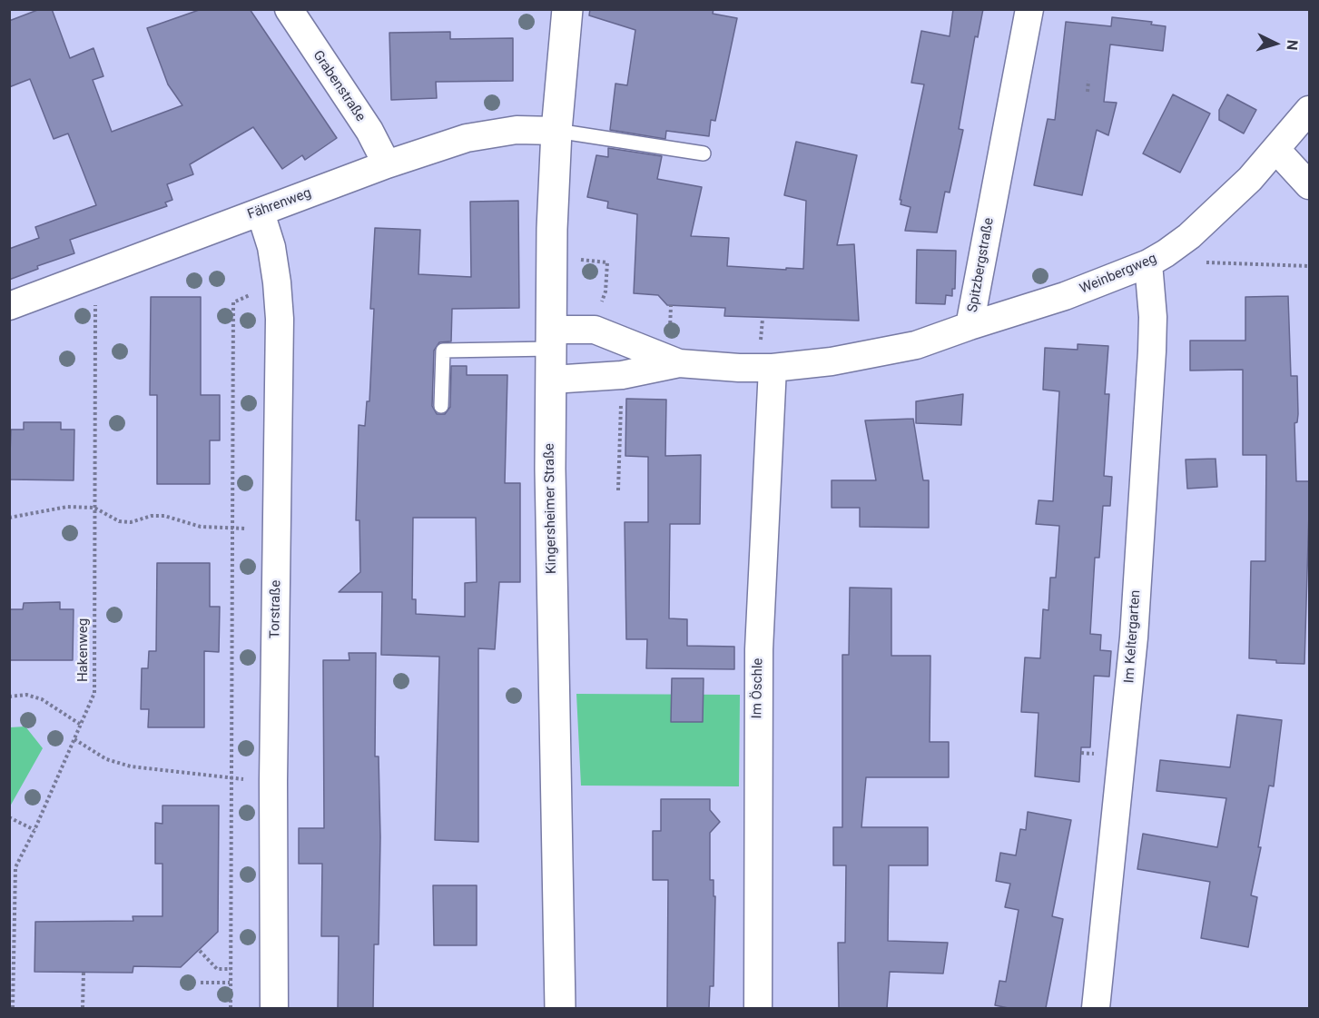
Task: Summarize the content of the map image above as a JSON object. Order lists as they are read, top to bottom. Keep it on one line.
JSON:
{"streets":{"main road":["Kingersheimer Straße"],"street":["Grabenstraße","Fährenweg","Spitzbergstraße","Weinbergweg","Torstraße","Im Keltergarten","Im Öschle"],"path":["Hakenweg"]},"crossings":[["Grabenstraße","Fährenweg"],["Fährenweg","Kingersheimer Straße"],["Fährenweg","Torstraße"],["Fährenweg","Hakenweg"],["Spitzbergstraße","Weinbergweg"],["Spitzbergstraße","Kingersheimer Straße"],["Spitzbergstraße","Im Öschle"],["Weinbergweg","Im Keltergarten"]],"north":"right"}
